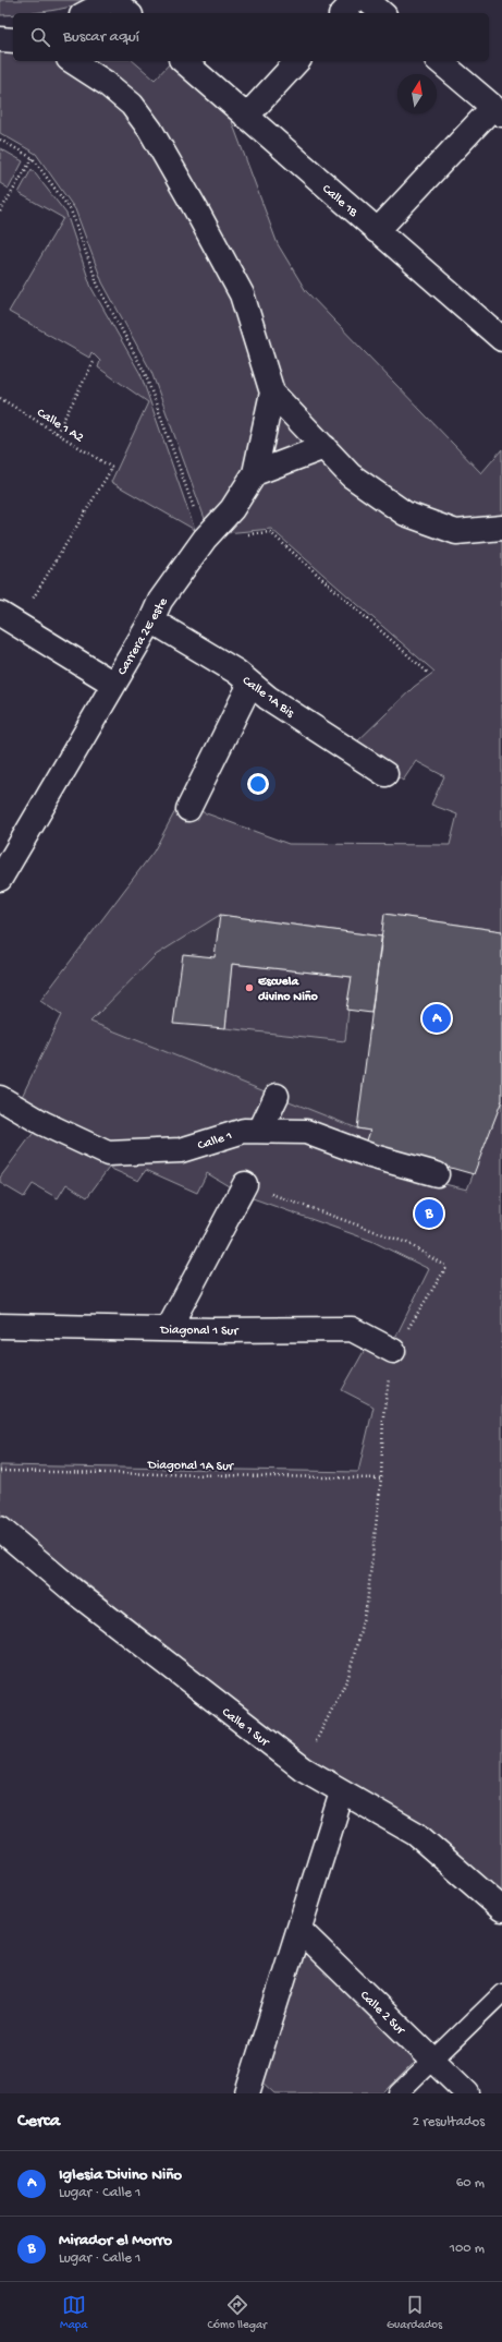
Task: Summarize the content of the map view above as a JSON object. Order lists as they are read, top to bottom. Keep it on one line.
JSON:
{"streets":{"street":["Calle 1B","Carrera 2E este","Calle 1A Bis","Calle 1","Diagonal 1 Sur","Calle 1 Sur","Calle 2 Sur"],"path":["Calle 1 A2","Diagonal 1A Sur"]},"crossings":[["Carrera 2E este","Calle 1A Bis"]],"places":["Escuela divino Niño"],"north":"top","page":{"search":"Buscar aquí","pins":["A","B"],"heading":["Cerca","2 resultados"],"list":[{"mark":"A","name":"Iglesia Divino Niño","note":"Lugar · Calle 1","value":"60 m"},{"mark":"B","name":"Mirador el Morro","note":"Lugar · Calle 1","value":"100 m"}],"nav":["Mapa","Cómo llegar","Guardados"]}}
